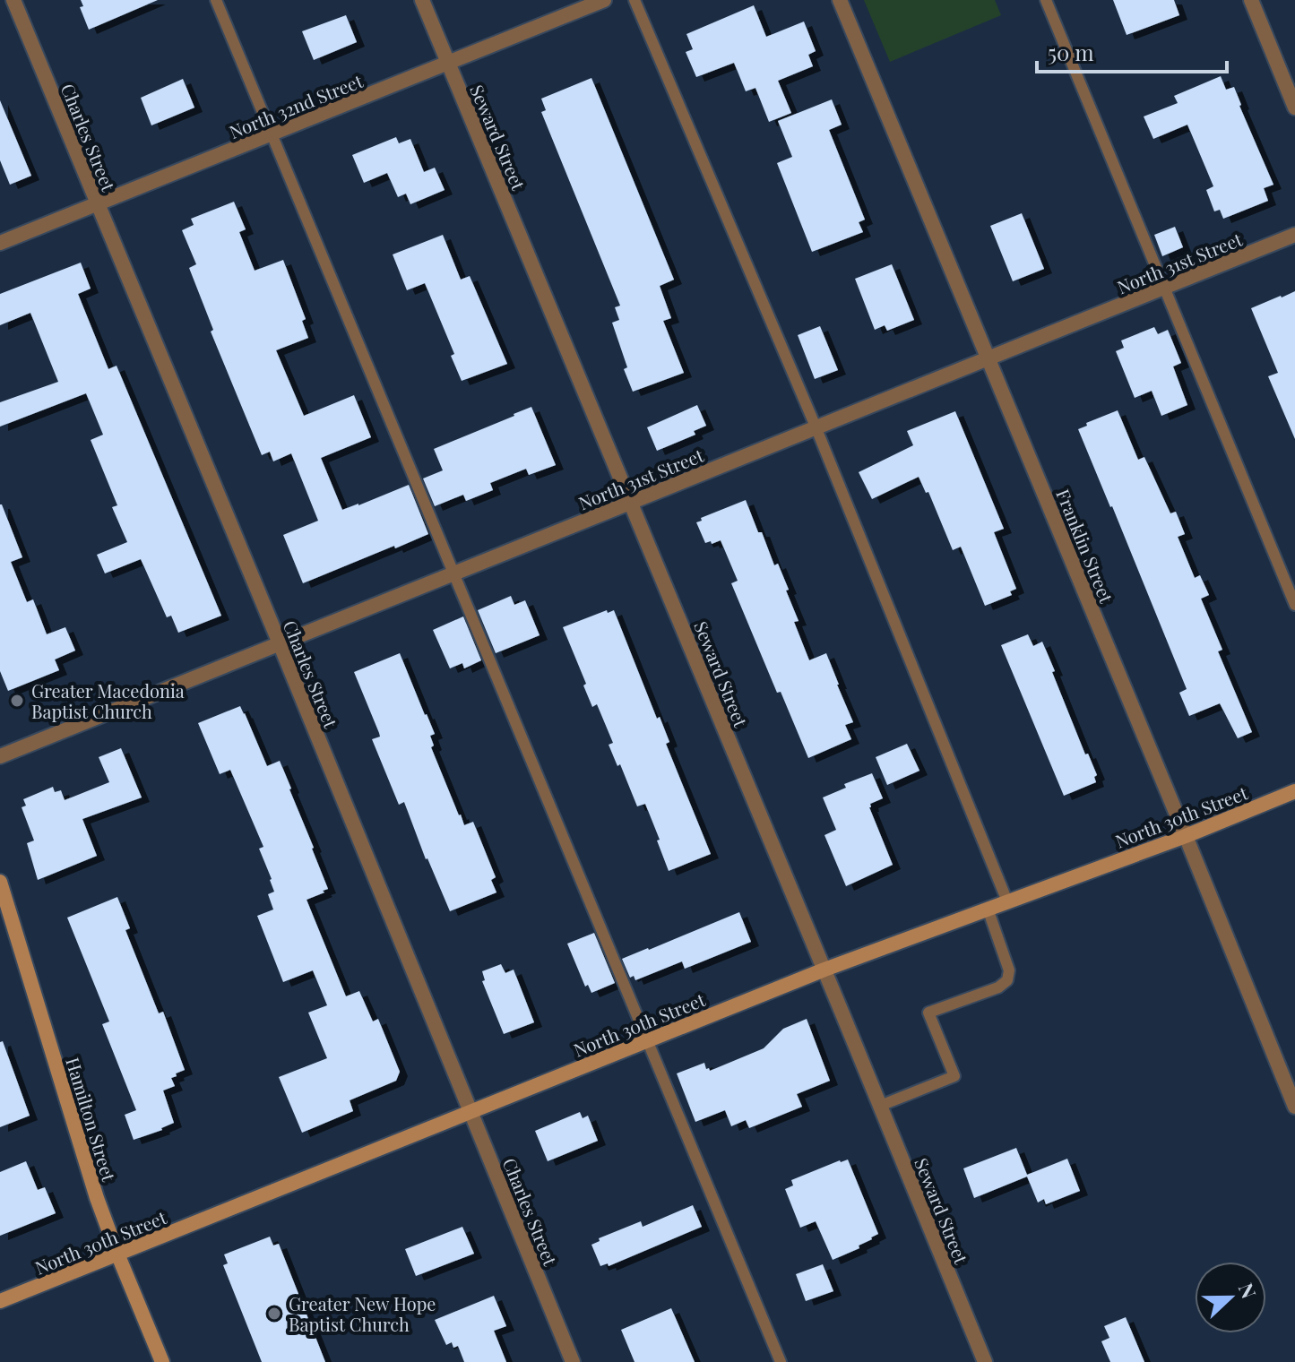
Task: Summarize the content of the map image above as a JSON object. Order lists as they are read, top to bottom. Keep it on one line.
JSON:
{"streets":{"main road":["North 30th Street","Hamilton Street"],"street":["North 32nd Street","Charles Street","Seward Street","North 31st Street","Franklin Street"]},"crossings":[["North 32nd Street","Charles Street"],["North 32nd Street","Seward Street"],["Charles Street","North 31st Street"],["Charles Street","North 30th Street"],["Seward Street","North 31st Street"],["Seward Street","North 30th Street"],["North 31st Street","Franklin Street"],["Franklin Street","North 30th Street"],["North 30th Street","Hamilton Street"]],"places":["Greater Macedonia Baptist Church","Greater New Hope Baptist Church"],"scale_bar":"50 m","north":"right"}
